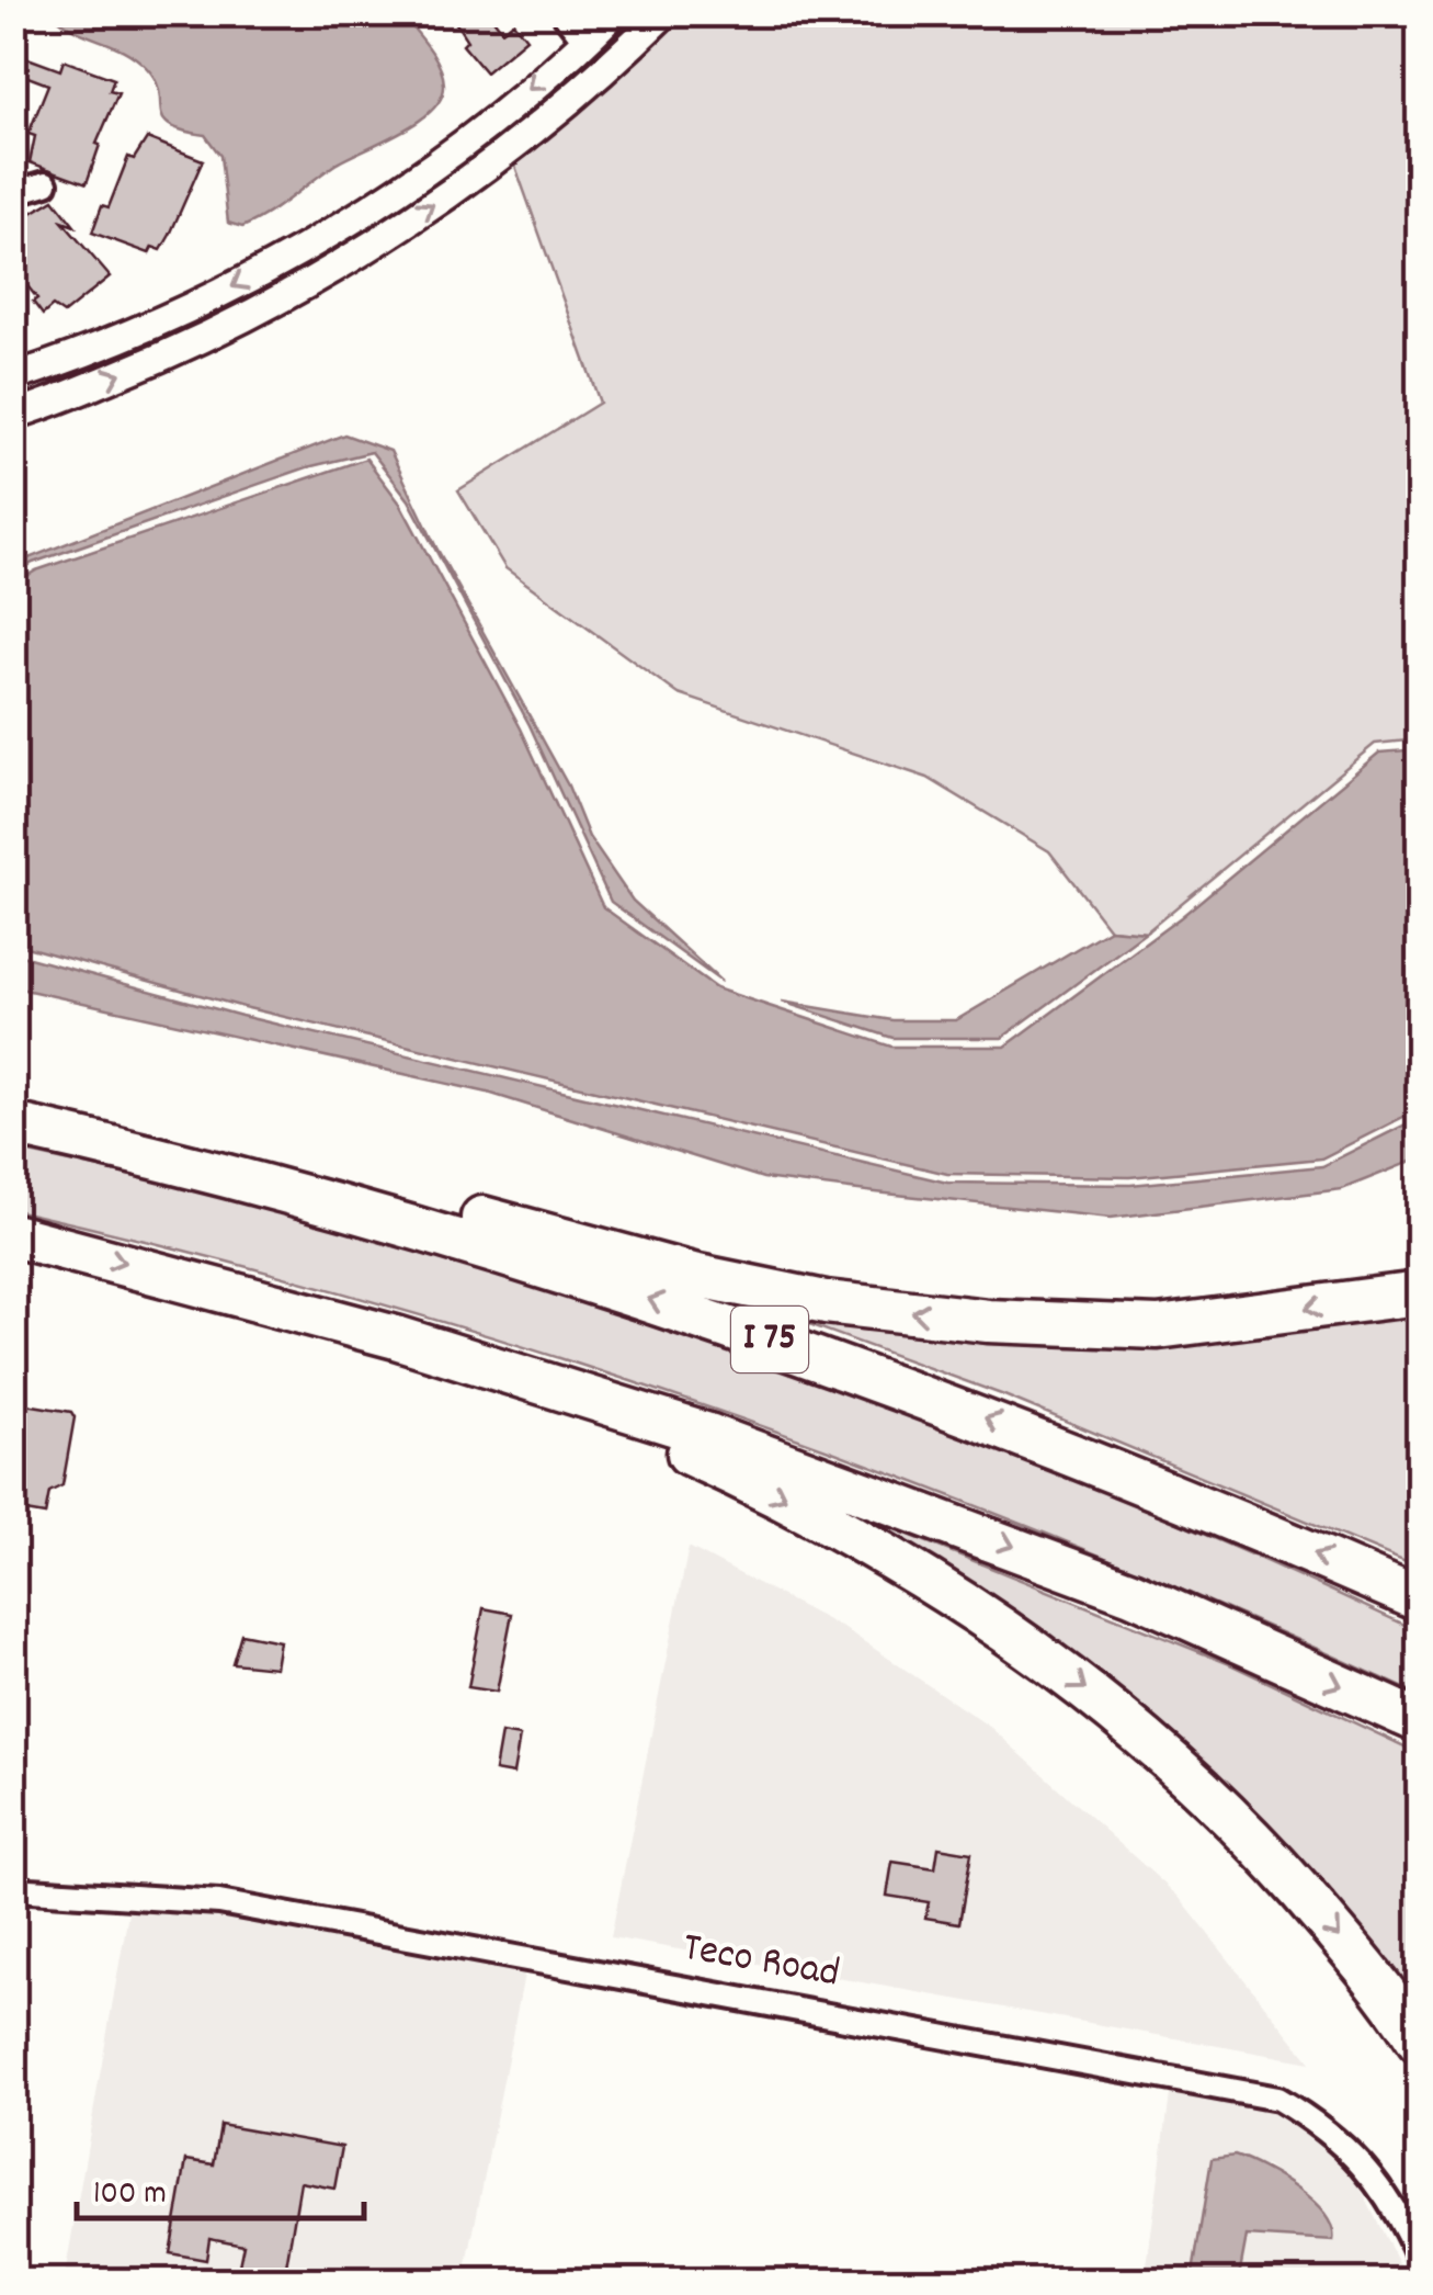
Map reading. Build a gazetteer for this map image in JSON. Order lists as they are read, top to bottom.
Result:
{
  "streets": {
    "highway": ["I 75"],
    "street": ["Teco Road"]
  },
  "scale_bar": "100 m"
}
